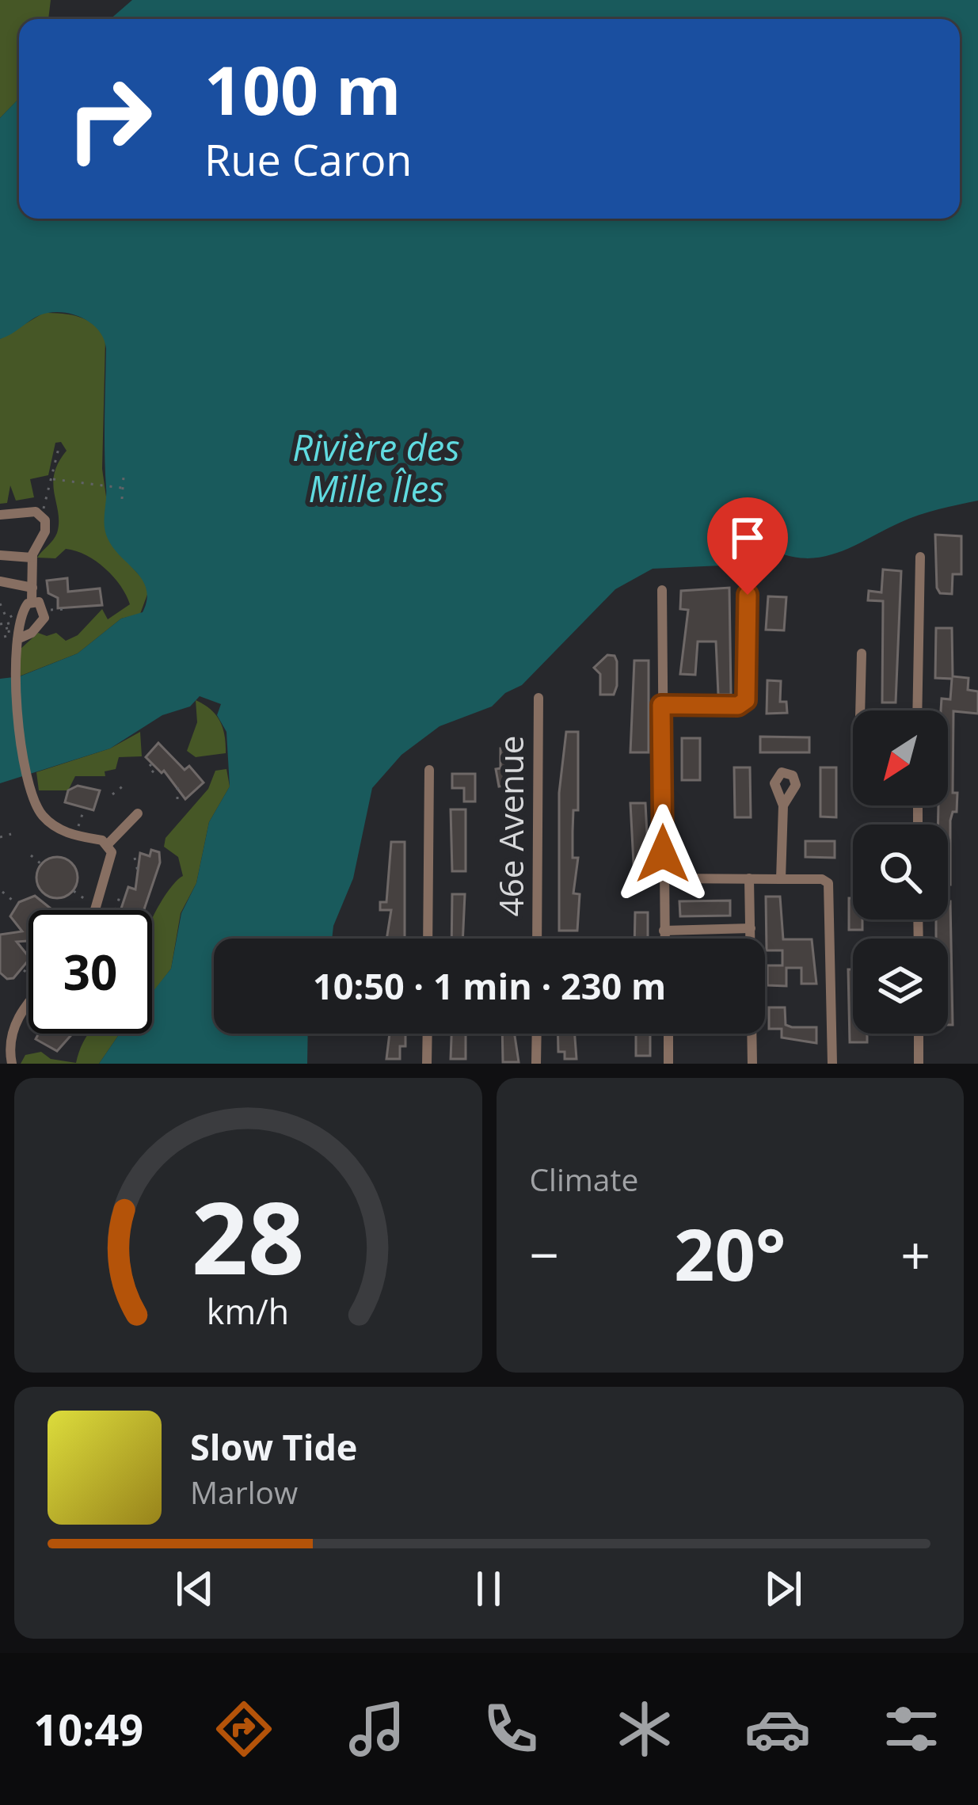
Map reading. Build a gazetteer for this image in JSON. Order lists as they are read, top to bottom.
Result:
{
  "streets": {
    "street": ["46e Avenue"]
  },
  "water": ["Rivière des Mille Îles"],
  "north": "bottom left",
  "page": {
    "turn": ["100 m", "Rue Caron"],
    "limit": "30",
    "trip": "10:50 · 1 min · 230 m",
    "tile": "Climate",
    "heat": ["−", "20°", "+"],
    "song": ["Slow Tide", "Marlow"],
    "tabs": "10:49",
    "gauge": ["28", "km/h"]
  }
}
